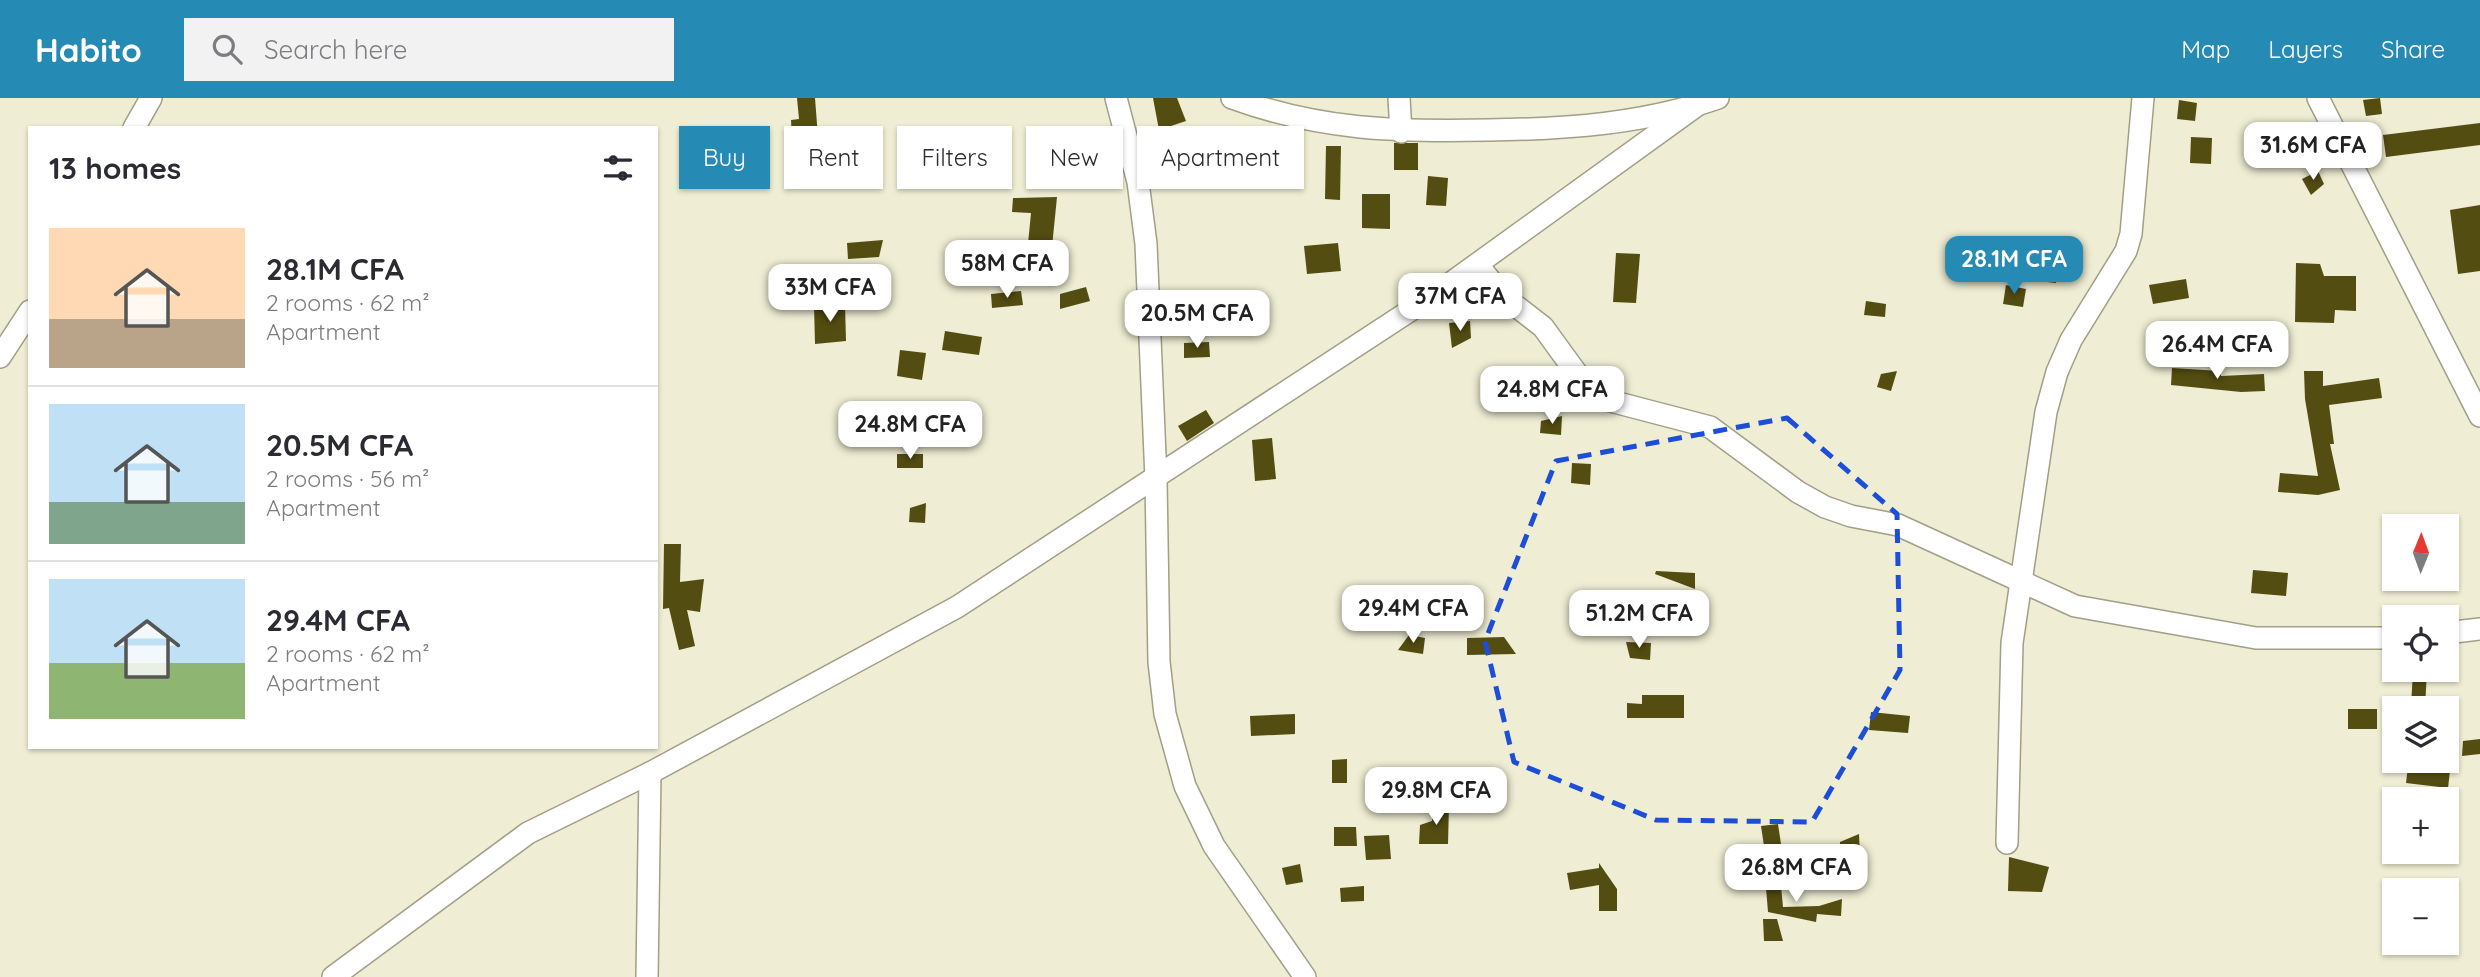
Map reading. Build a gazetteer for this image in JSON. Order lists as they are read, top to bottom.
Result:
{
  "north": "top",
  "page": {
    "header": "Habito",
    "search": "Search here",
    "nav": ["Map", "Layers", "Share"],
    "price": [
      "31.6M CFA",
      "28.1M CFA",
      "58M CFA",
      "33M CFA",
      "37M CFA",
      "20.5M CFA",
      "26.4M CFA",
      "24.8M CFA",
      "24.8M CFA",
      "29.4M CFA",
      "51.2M CFA",
      "29.8M CFA",
      "26.8M CFA"
    ],
    "chip": [
      "Buy",
      "Rent",
      "Filters",
      "New",
      "Apartment"
    ],
    "heading": "13 homes",
    "list": [
      {
        "name": "28.1M CFA",
        "note": "2 rooms · 62 m² · Apartment"
      },
      {
        "name": "20.5M CFA",
        "note": "2 rooms · 56 m² · Apartment"
      },
      {
        "name": "29.4M CFA",
        "note": "2 rooms · 62 m² · Apartment"
      }
    ],
    "map_buttons": ["+", "−"]
  }
}
